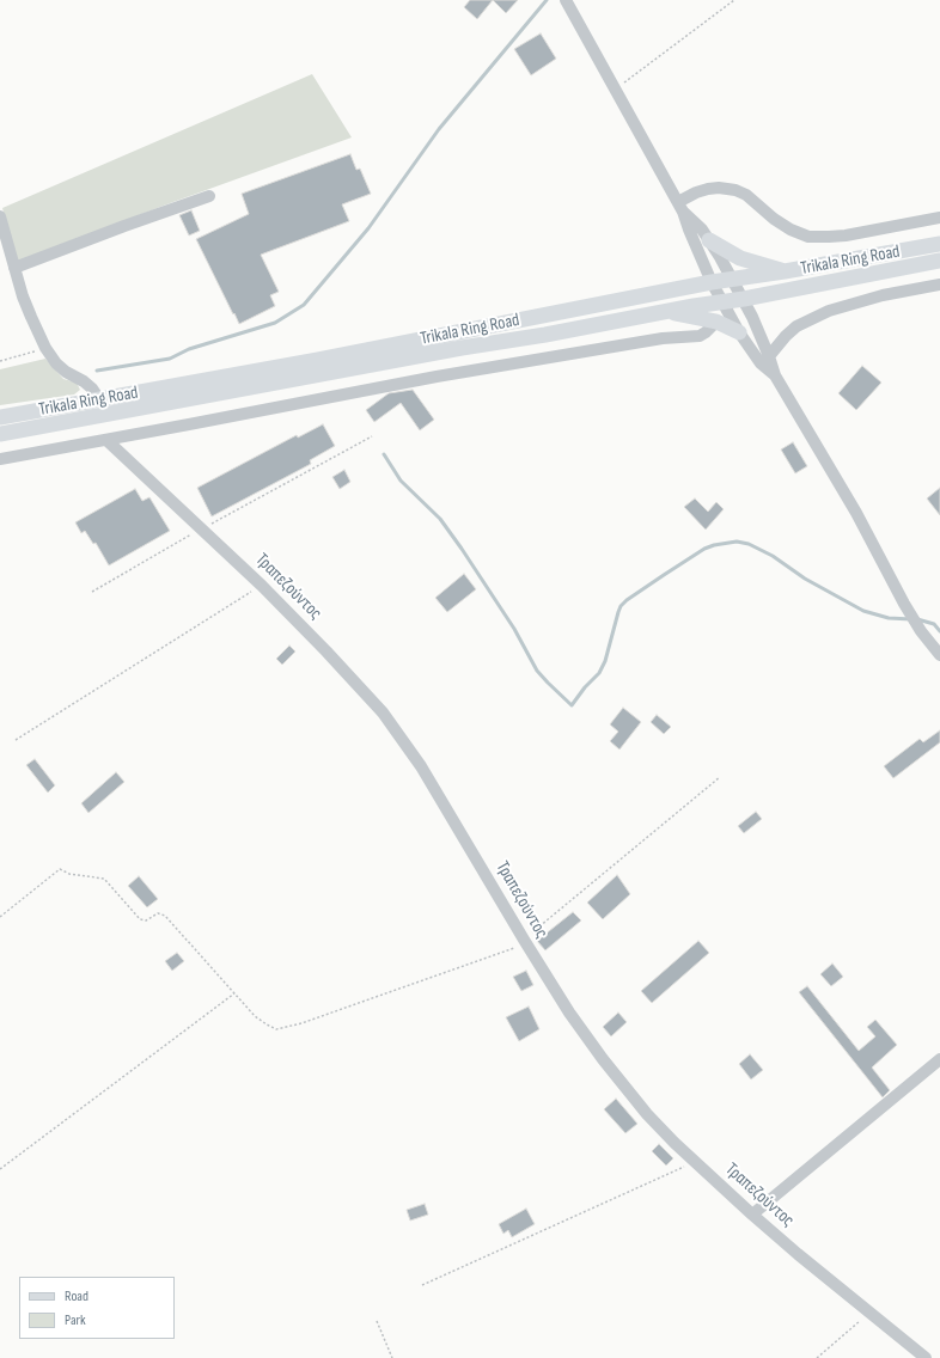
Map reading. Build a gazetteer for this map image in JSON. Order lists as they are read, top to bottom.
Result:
{
  "streets": {
    "main road": ["Trikala Ring Road"],
    "street": ["Τραπεζούντος"]
  },
  "legend": ["Road", "Park"]
}
